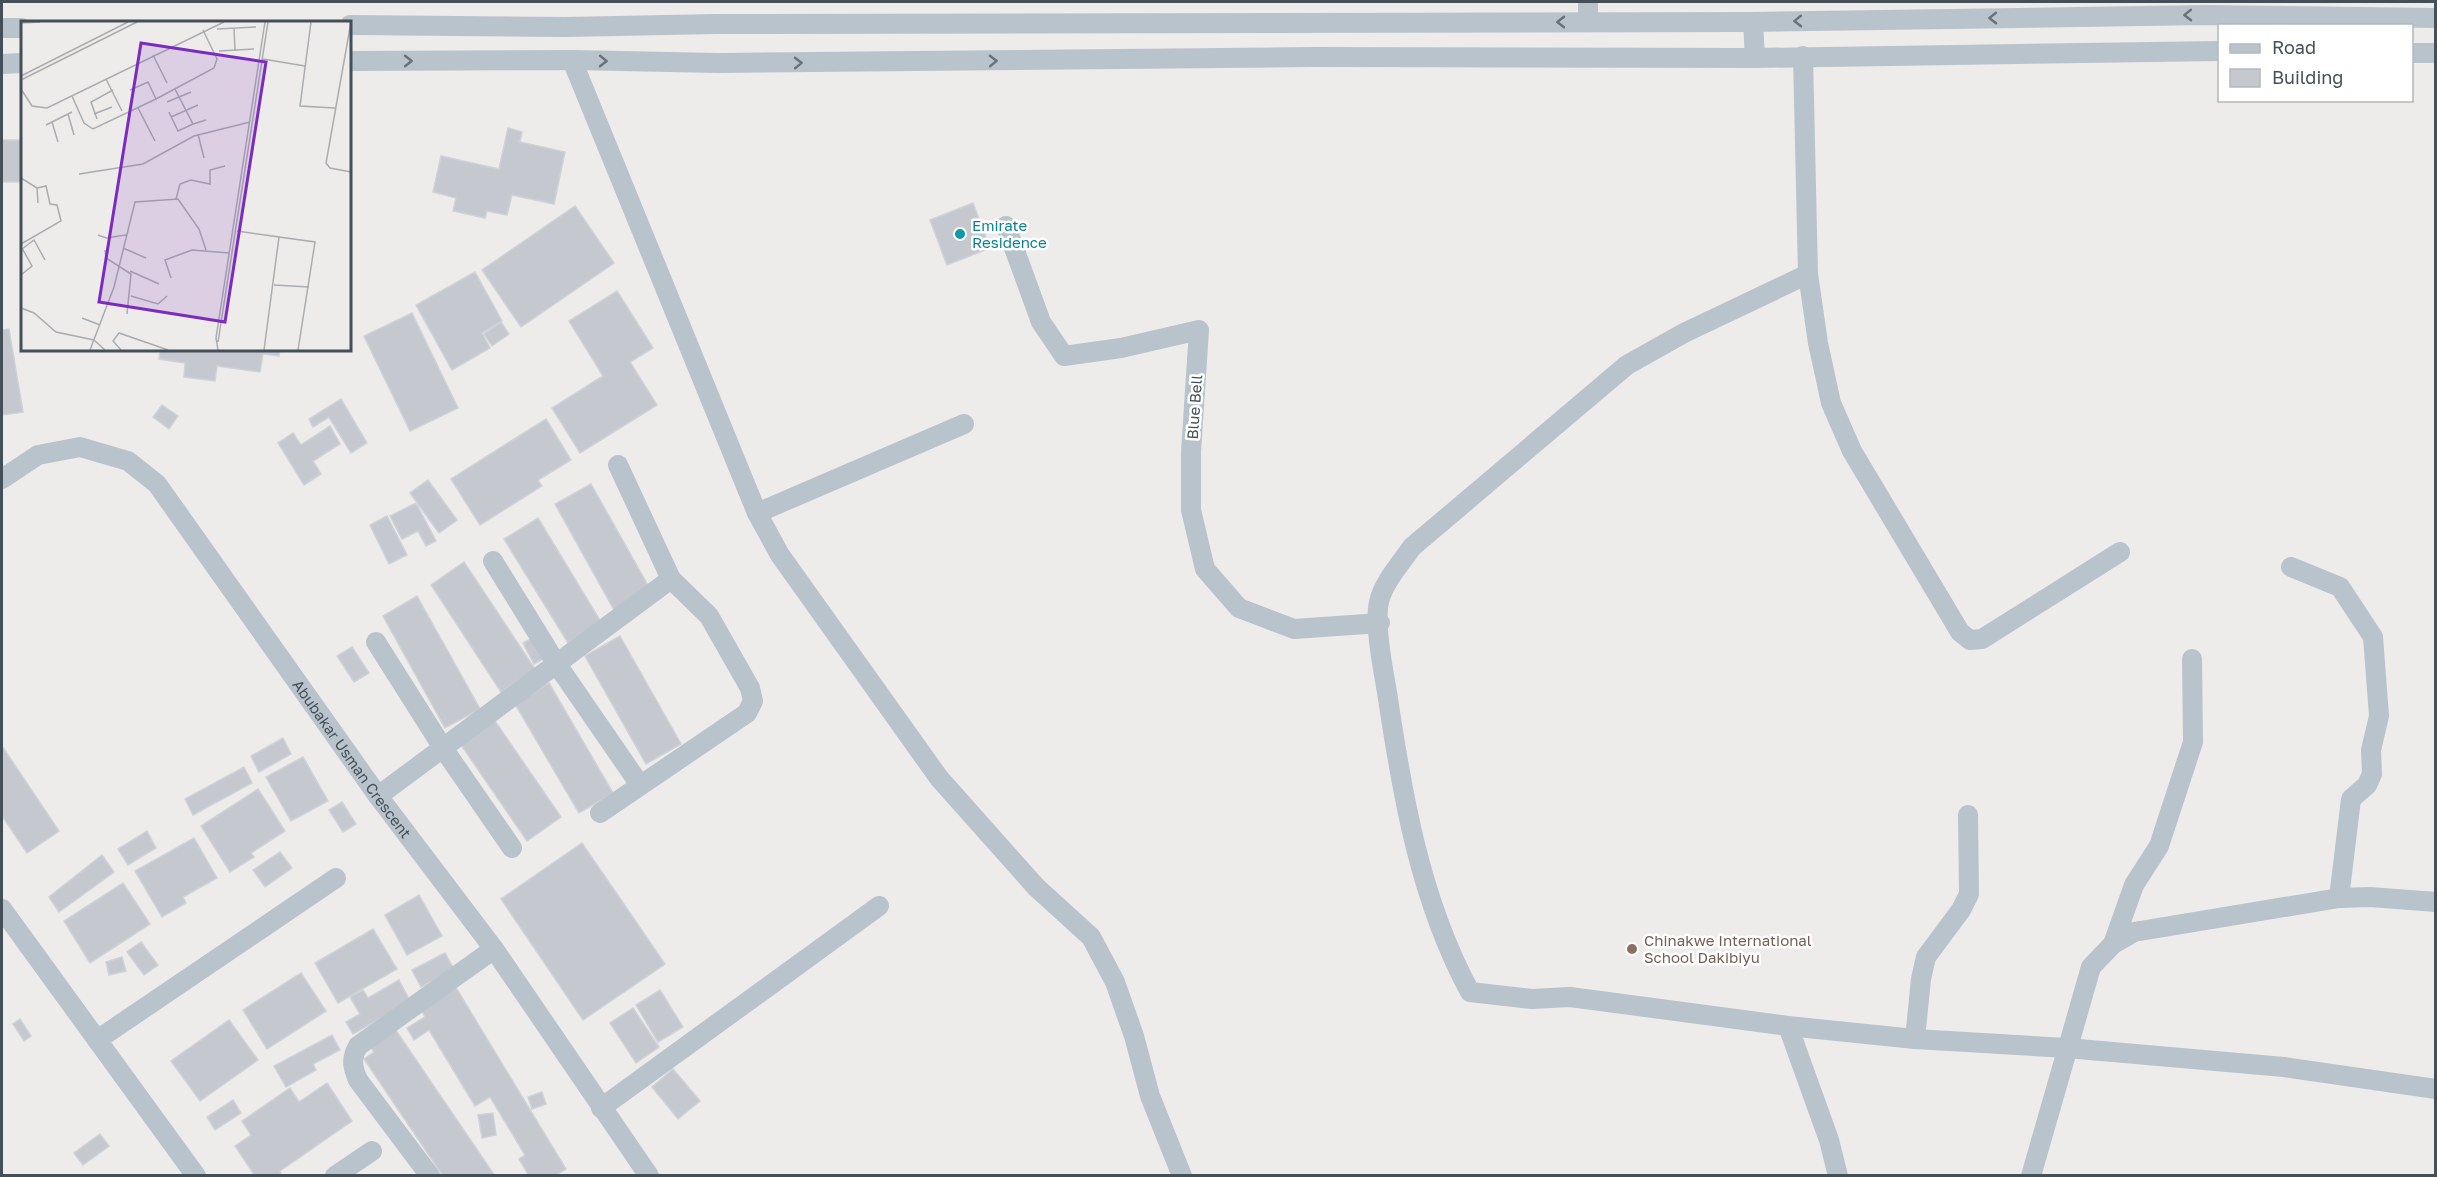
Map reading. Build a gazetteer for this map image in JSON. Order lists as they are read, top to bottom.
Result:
{
  "streets": {
    "street": ["Blue Bell", "Abubakar Usman Crescent"]
  },
  "places": ["Emirate Residence", "Chinakwe International School Dakibiyu"],
  "legend": ["Road", "Building"]
}
